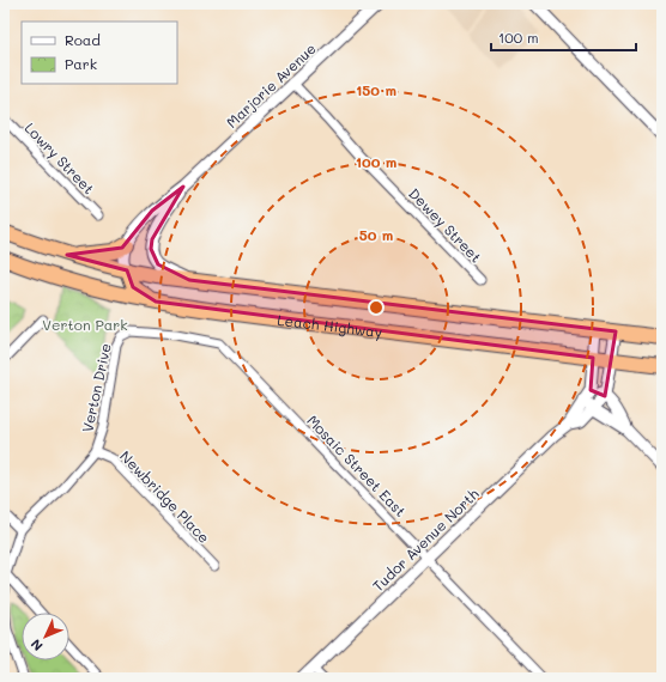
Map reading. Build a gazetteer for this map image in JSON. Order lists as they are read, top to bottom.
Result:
{
  "streets": {
    "highway": ["Leach Highway"],
    "street": [
      "Marjorie Avenue",
      "Lowry Street",
      "Dewey Street",
      "Verton Drive",
      "Mosaic Street East",
      "Newbridge Place",
      "Tudor Avenue North"
    ]
  },
  "crossings": [
    ["Marjorie Avenue", "Dewey Street"],
    ["Marjorie Avenue", "Leach Highway"],
    ["Leach Highway", "Tudor Avenue North"],
    ["Verton Drive", "Mosaic Street East"],
    ["Verton Drive", "Newbridge Place"],
    ["Mosaic Street East", "Tudor Avenue North"]
  ],
  "parks": ["Verton Park"],
  "legend": ["Road", "Park"],
  "scale_bar": "100 m",
  "north": "bottom left",
  "rings": ["150 m", "100 m", "50 m"]
}
